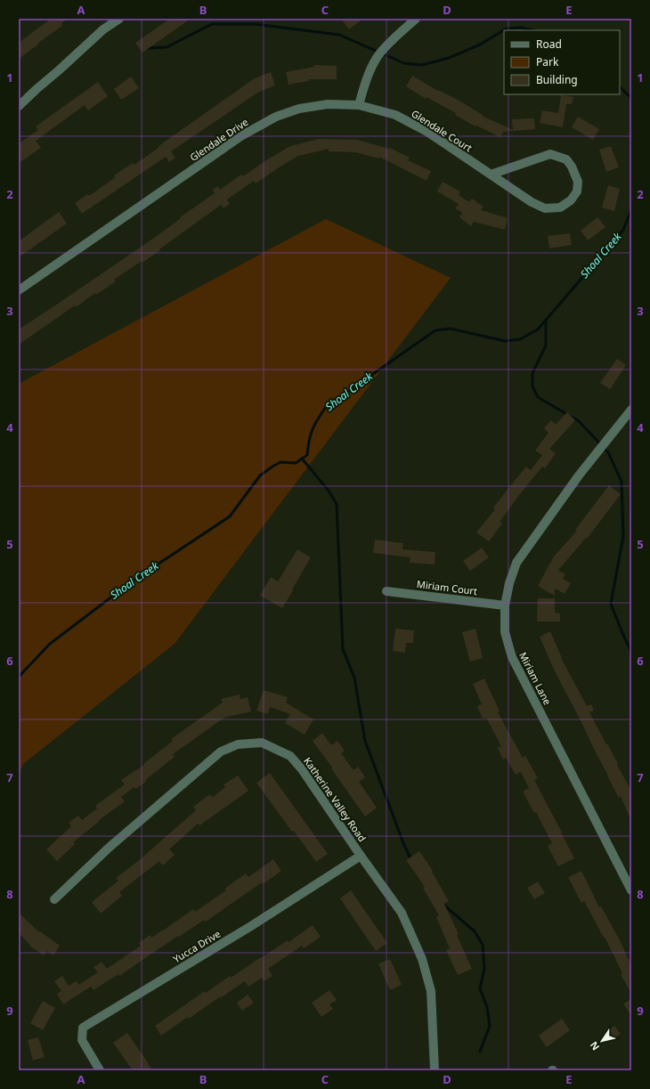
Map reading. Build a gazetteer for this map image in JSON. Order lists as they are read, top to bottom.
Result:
{
  "streets": {
    "street": [
      "Glendale Court",
      "Glendale Drive",
      "Miriam Court",
      "Miriam Lane",
      "Katherine Valley Road",
      "Yucca Drive"
    ]
  },
  "crossings": [
    ["Glendale Court", "Glendale Drive"],
    ["Miriam Court", "Miriam Lane"],
    ["Katherine Valley Road", "Yucca Drive"]
  ],
  "water": ["Shoal Creek"],
  "legend": ["Road", "Park", "Building"],
  "north": "bottom left",
  "grid": {
    "columns": [
      "A",
      "B",
      "C",
      "D",
      "E"
    ],
    "rows": [
      "1",
      "2",
      "3",
      "4",
      "5",
      "6",
      "7",
      "8",
      "9"
    ]
  }
}
